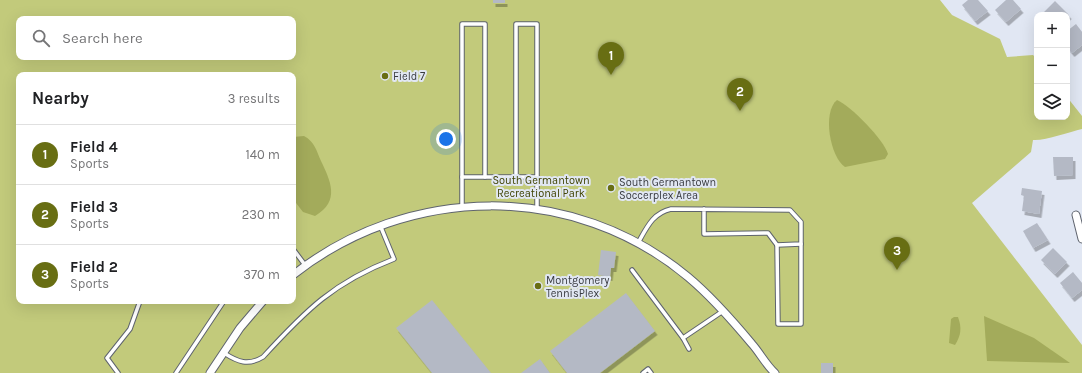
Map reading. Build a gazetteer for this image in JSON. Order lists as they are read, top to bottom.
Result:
{
  "parks": ["South Germantown Recreational Park"],
  "places": ["Field 7", "South Germantown Soccerplex Area", "Montgomery TennisPlex"],
  "page": {
    "map_buttons": ["+", "−"],
    "search": "Search here",
    "pins": ["1", "2", "3"],
    "heading": ["Nearby", "3 results"],
    "list": [
      {
        "mark": "1",
        "name": "Field 4",
        "note": "Sports",
        "value": "140 m"
      },
      {
        "mark": "2",
        "name": "Field 3",
        "note": "Sports",
        "value": "230 m"
      },
      {
        "mark": "3",
        "name": "Field 2",
        "note": "Sports",
        "value": "370 m"
      }
    ]
  }
}
